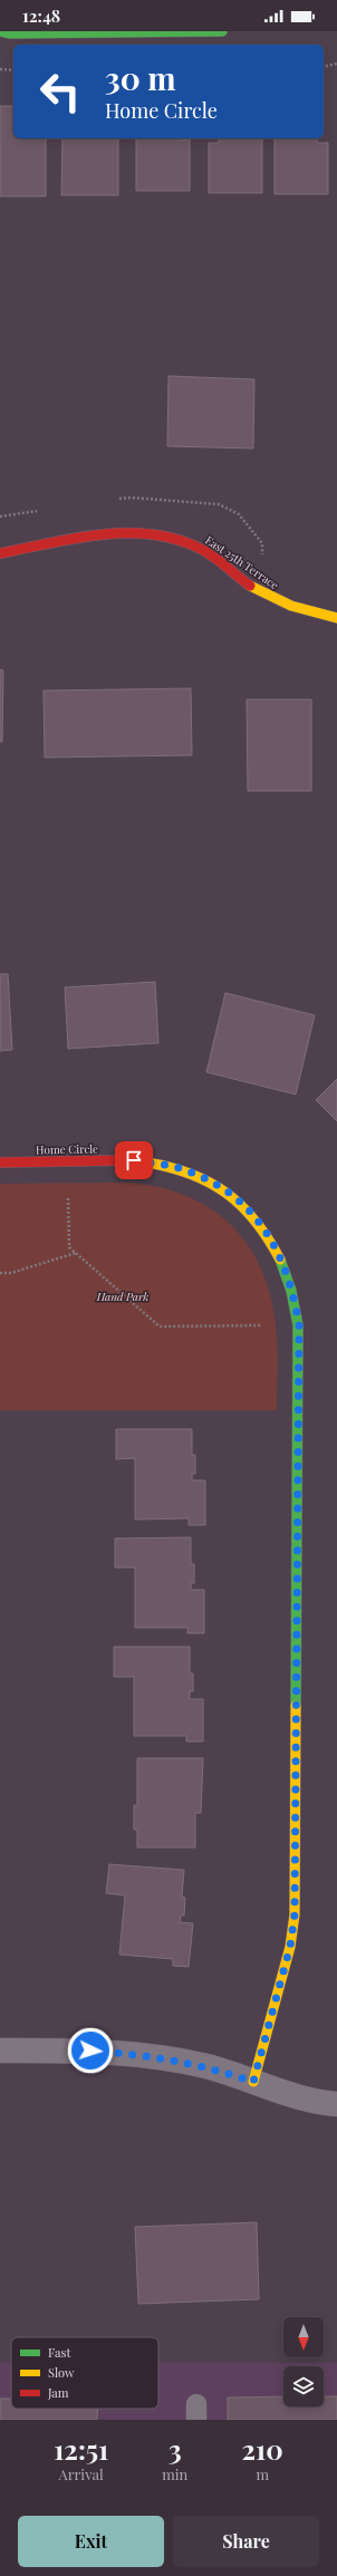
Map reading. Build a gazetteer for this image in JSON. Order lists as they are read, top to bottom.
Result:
{
  "streets": {
    "street": ["East 25th Terrace", "Home Circle"]
  },
  "parks": ["Hand Park"],
  "legend": ["Fast", "Slow", "Jam"],
  "north": "bottom",
  "page": {
    "status": "12:48",
    "turn": ["30 m", "Home Circle"],
    "eta": [
      "12:51",
      "Arrival",
      "3",
      "min",
      "210",
      "m"
    ],
    "buttons": ["Exit", "Share"]
  }
}
